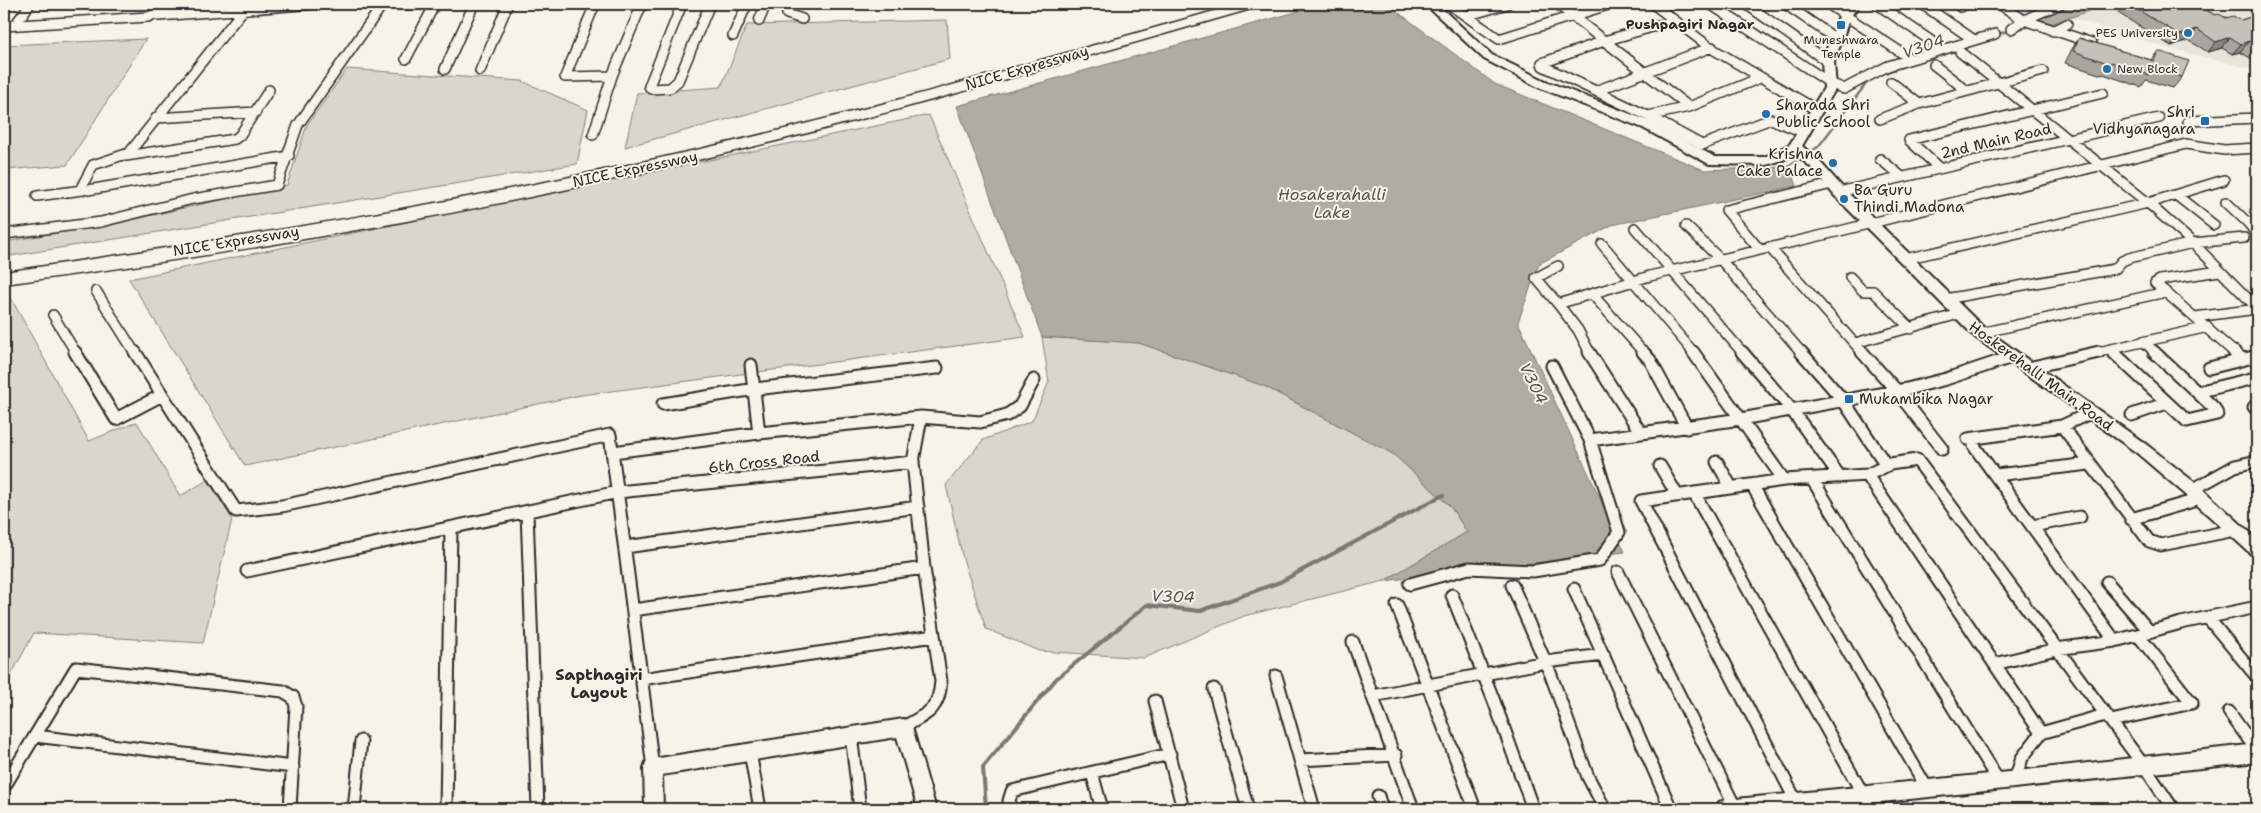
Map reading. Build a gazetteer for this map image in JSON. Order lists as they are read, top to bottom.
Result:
{
  "streets": {
    "highway": ["NICE Expressway"],
    "street": ["2nd Main Road", "Hoskerehalli Main Road", "6th Cross Road"]
  },
  "crossings": [
    ["2nd Main Road", "Hoskerehalli Main Road"]
  ],
  "districts": ["Pushpagiri Nagar", "Sapthagiri Layout"],
  "water": ["V304", "Hosakerahalli Lake"],
  "places": {
    "transit": ["Muneshwara Temple", "Shri Vidhyanagara", "Mukambika Nagar"],
    "other": [
      "PES University",
      "New Block",
      "Sharada Shri Public School",
      "Krishna Cake Palace",
      "Ba Guru Thindi Madona"
    ]
  }
}
